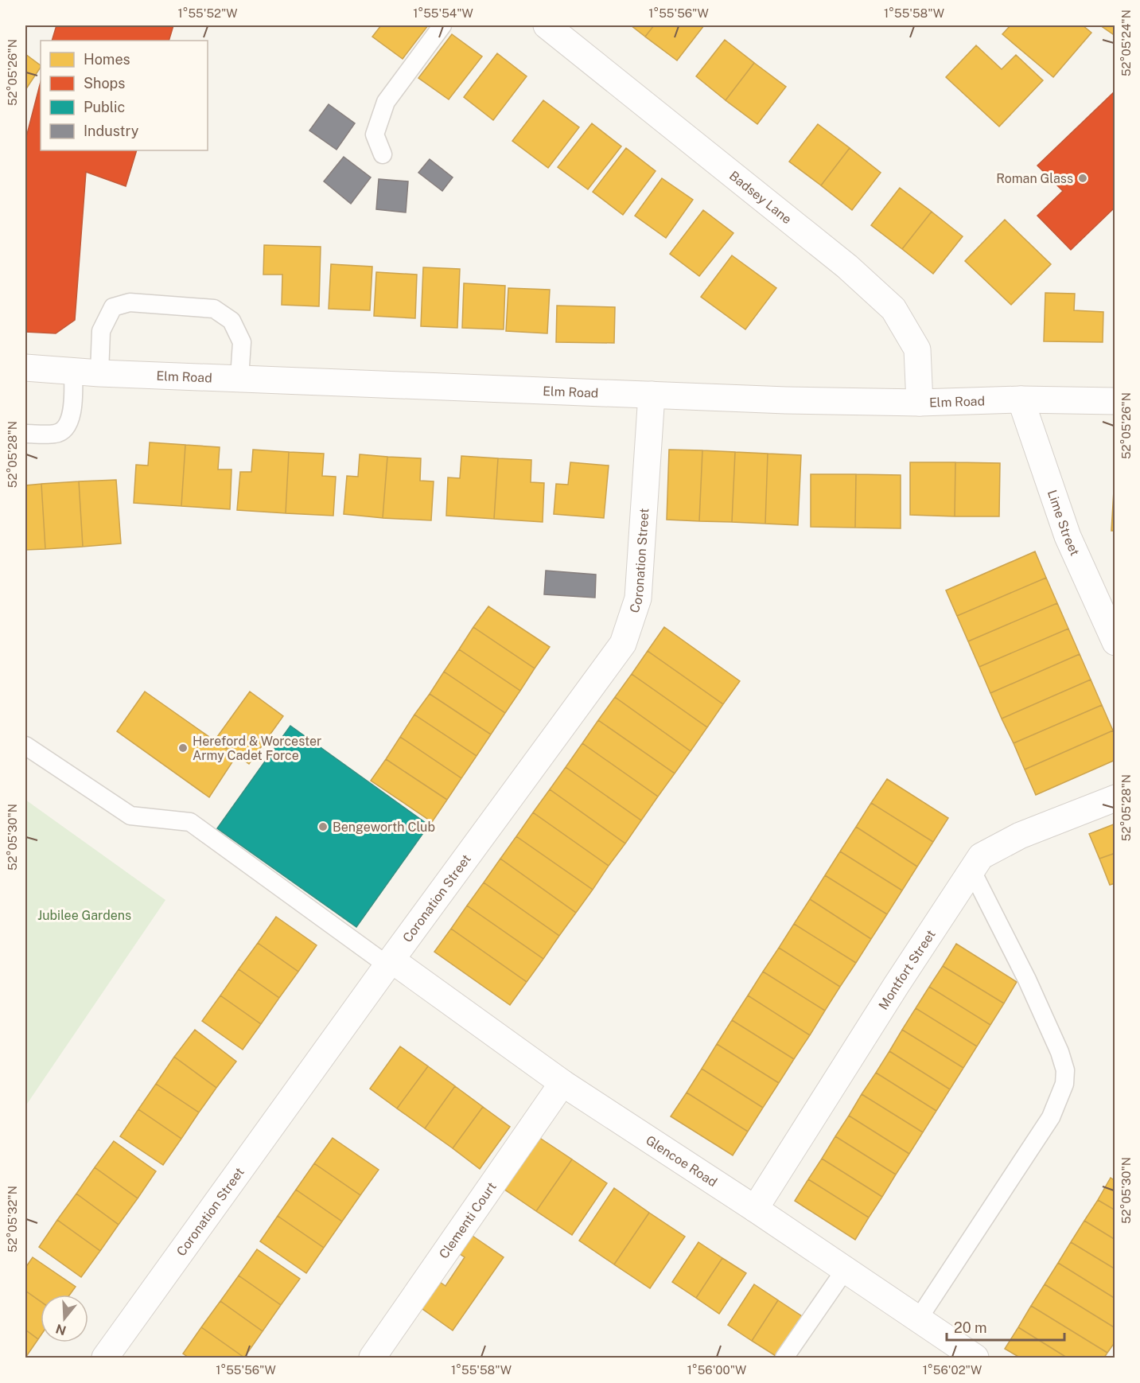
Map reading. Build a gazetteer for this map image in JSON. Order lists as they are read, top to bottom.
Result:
{
  "streets": {
    "street": [
      "Badsey Lane",
      "Elm Road",
      "Lime Street",
      "Coronation Street",
      "Montfort Street",
      "Glencoe Road",
      "Clementi Court"
    ]
  },
  "crossings": [
    ["Badsey Lane", "Elm Road"],
    ["Elm Road", "Lime Street"],
    ["Elm Road", "Coronation Street"],
    ["Coronation Street", "Glencoe Road"],
    ["Montfort Street", "Glencoe Road"],
    ["Glencoe Road", "Clementi Court"]
  ],
  "parks": ["Jubilee Gardens"],
  "places": ["Roman Glass", "Hereford & Worcester Army Cadet Force", "Bengeworth Club"],
  "legend": [
    "Homes",
    "Shops",
    "Public",
    "Industry"
  ],
  "scale_bar": "20 m",
  "north": "bottom",
  "coordinates": [
    "1°55'52\"W",
    "1°55'54\"W",
    "1°55'56\"W",
    "1°55'58\"W",
    "52°05'24\"N",
    "52°05'26\"N",
    "52°05'28\"N",
    "52°05'30\"N",
    "52°05'32\"N",
    "1°56'00\"W",
    "1°56'02\"W"
  ]
}
